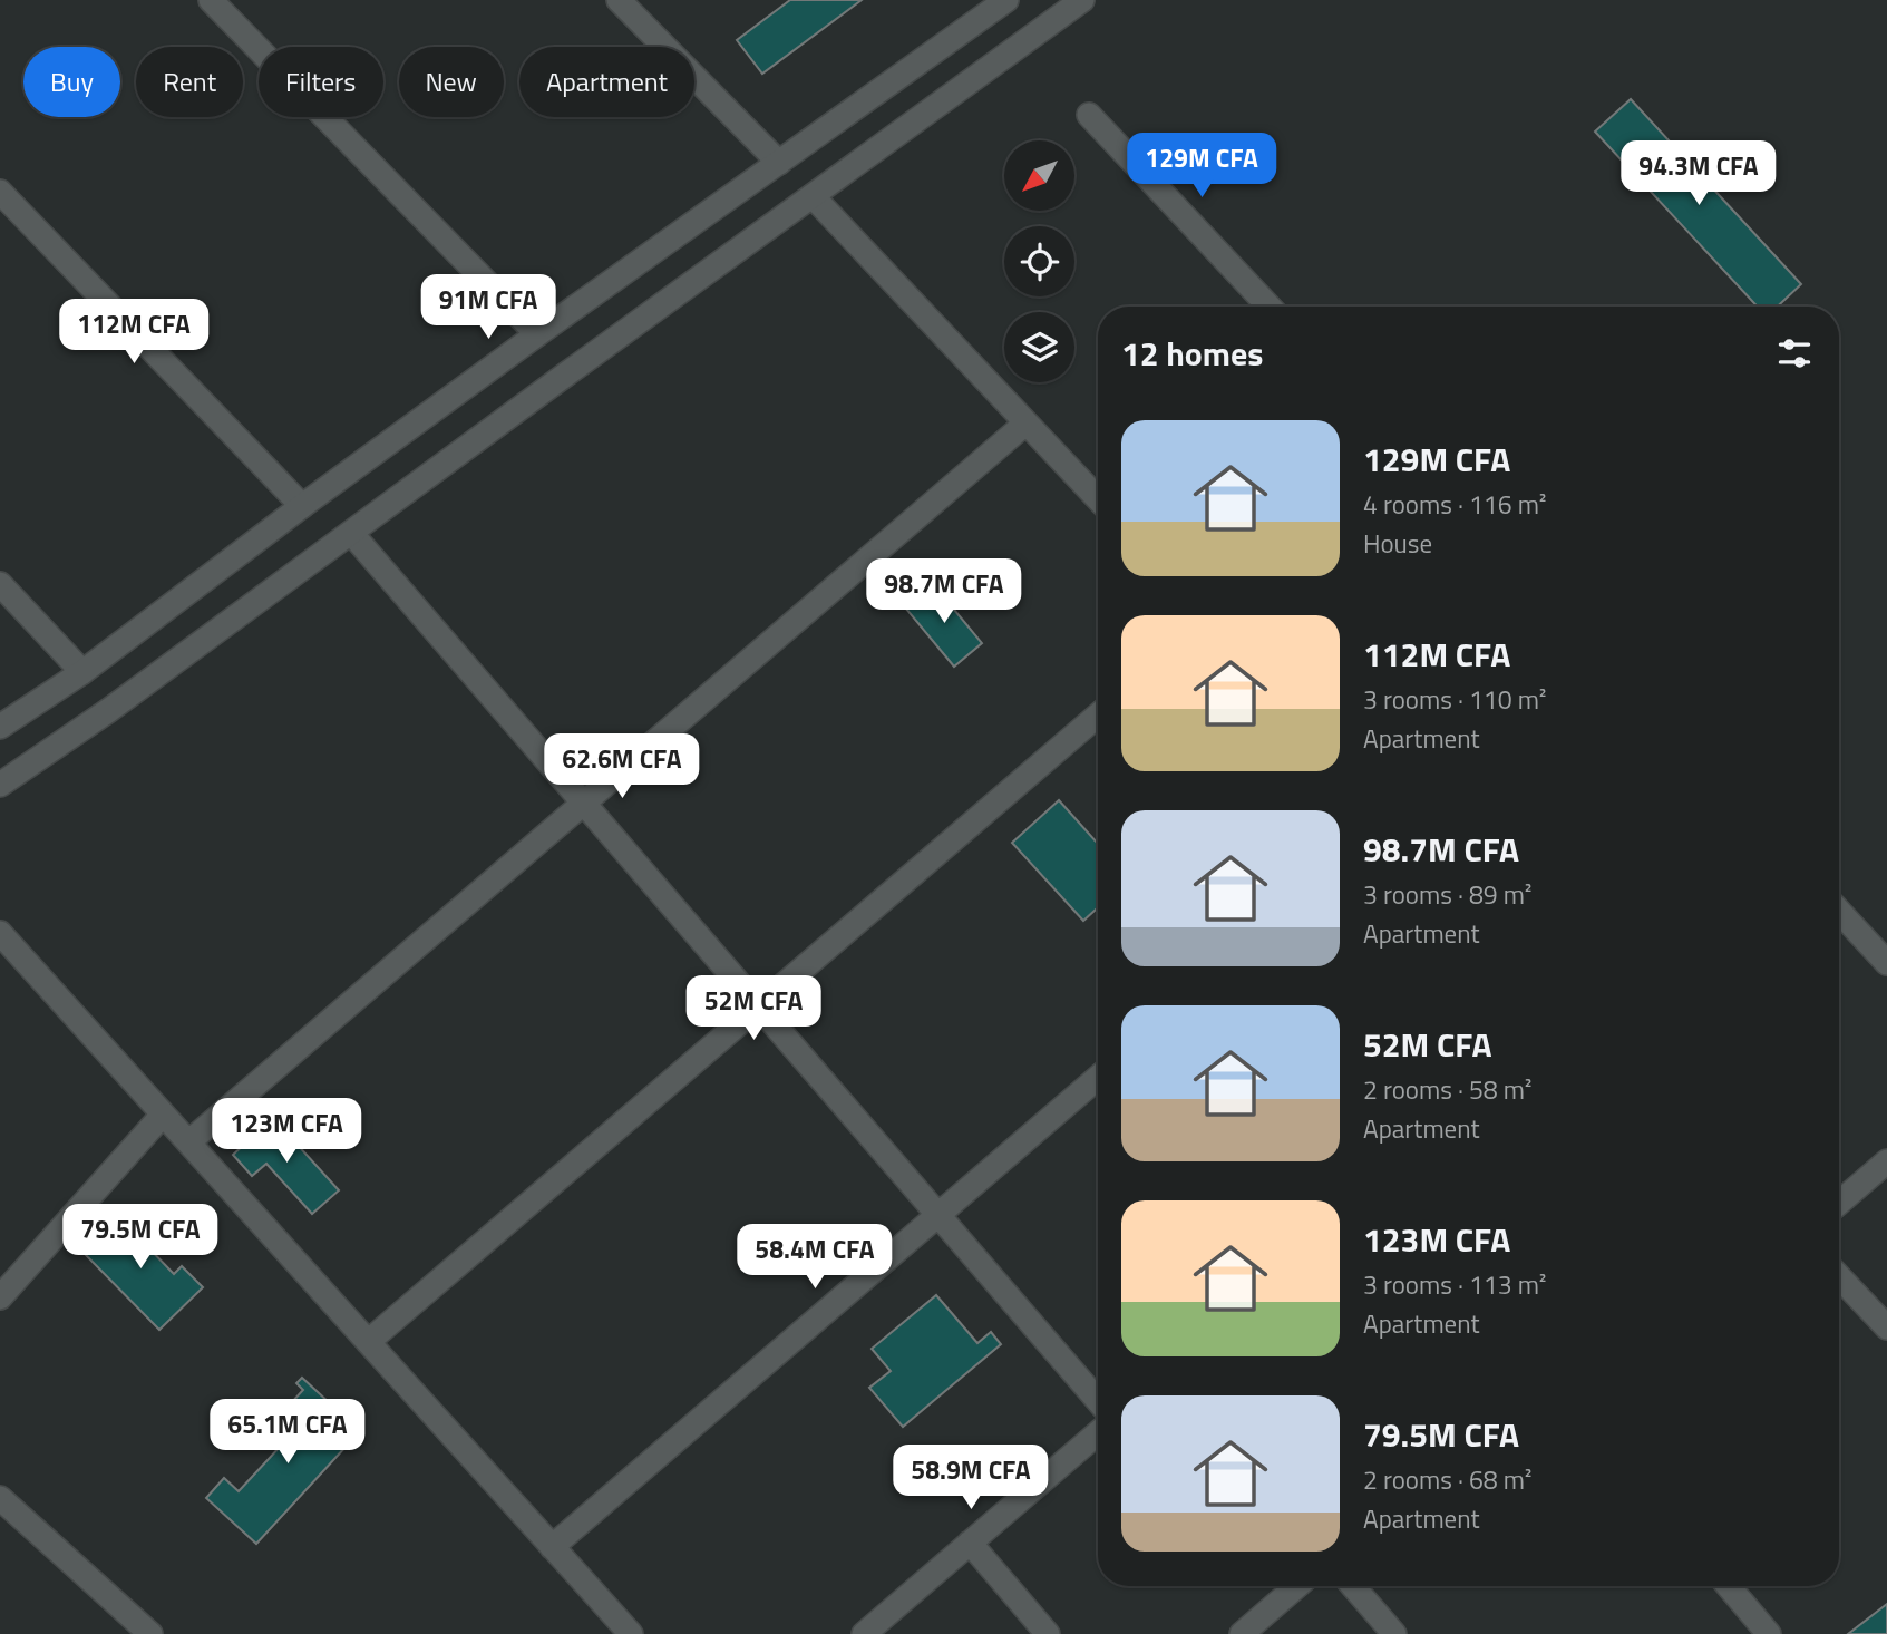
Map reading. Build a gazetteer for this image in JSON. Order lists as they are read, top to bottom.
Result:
{
  "north": "bottom left",
  "page": {
    "chip": [
      "Buy",
      "Rent",
      "Filters",
      "New",
      "Apartment"
    ],
    "price": [
      "129M CFA",
      "94.3M CFA",
      "91M CFA",
      "112M CFA",
      "98.7M CFA",
      "62.6M CFA",
      "52M CFA",
      "123M CFA",
      "79.5M CFA",
      "58.4M CFA",
      "65.1M CFA",
      "58.9M CFA"
    ],
    "heading": "12 homes",
    "list": [
      {
        "name": "129M CFA",
        "note": "4 rooms · 116 m² · House"
      },
      {
        "name": "112M CFA",
        "note": "3 rooms · 110 m² · Apartment"
      },
      {
        "name": "98.7M CFA",
        "note": "3 rooms · 89 m² · Apartment"
      },
      {
        "name": "52M CFA",
        "note": "2 rooms · 58 m² · Apartment"
      },
      {
        "name": "123M CFA",
        "note": "3 rooms · 113 m² · Apartment"
      },
      {
        "name": "79.5M CFA",
        "note": "2 rooms · 68 m² · Apartment"
      }
    ]
  }
}
